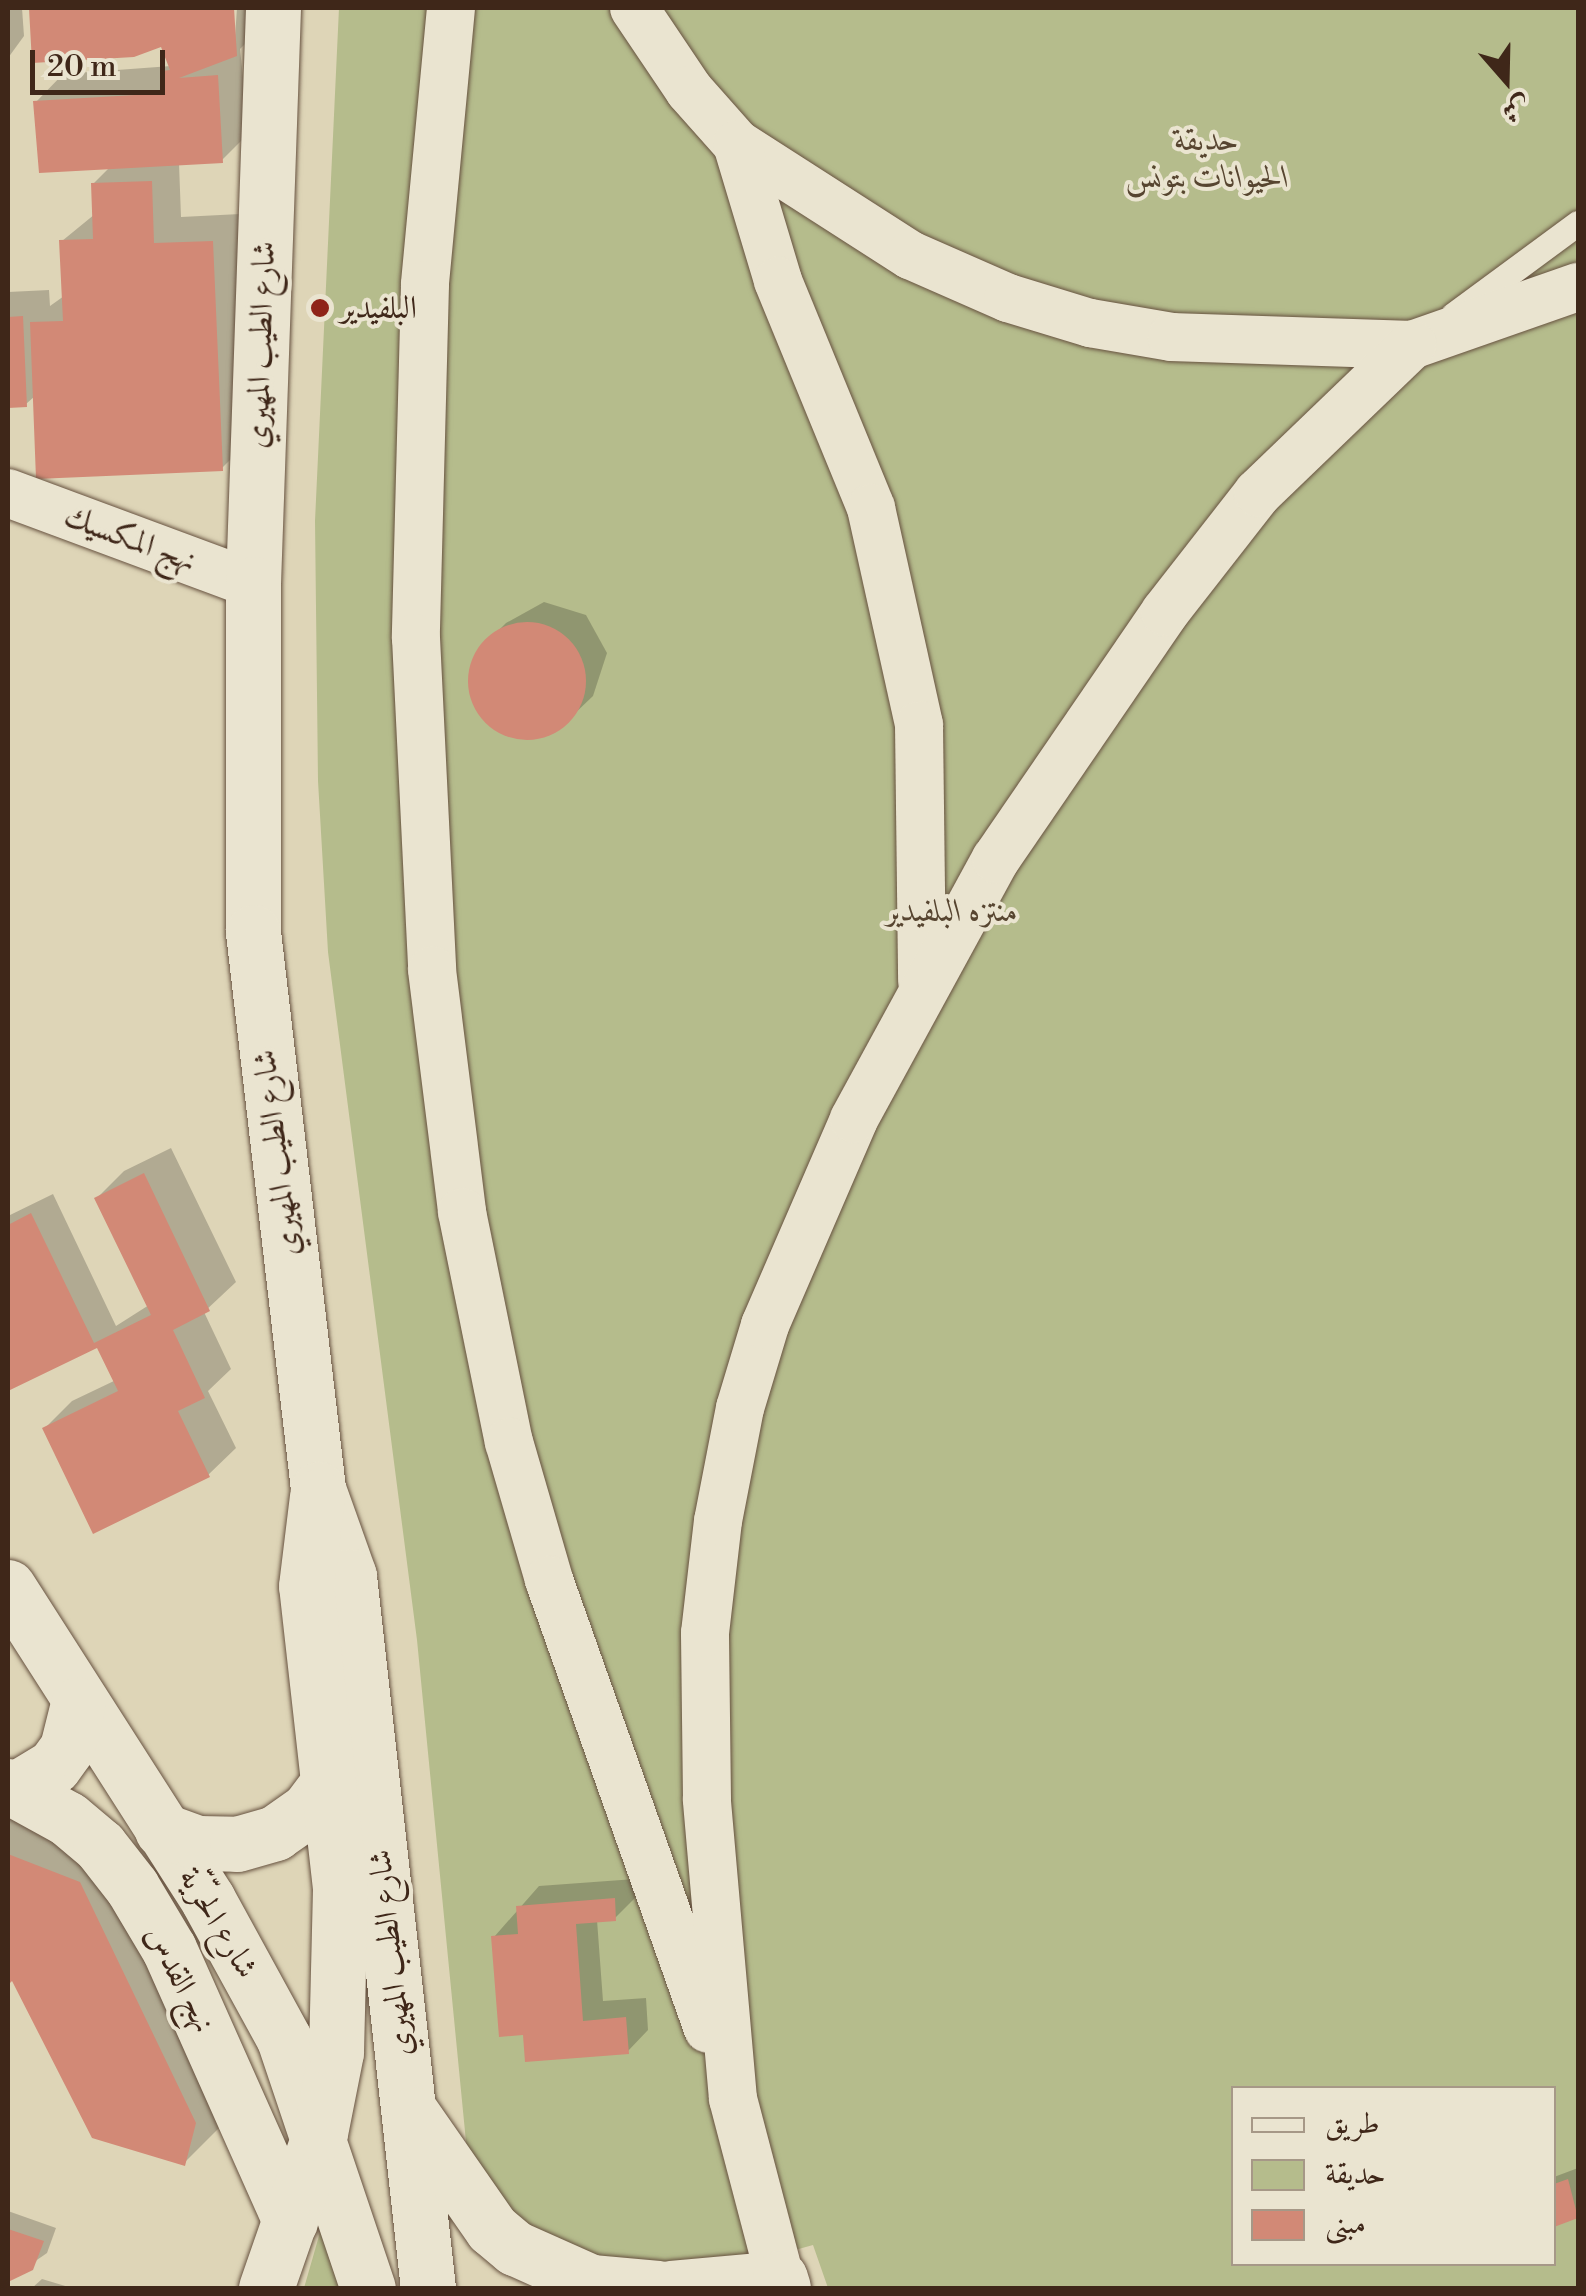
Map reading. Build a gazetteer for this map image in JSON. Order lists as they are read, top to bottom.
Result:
{
  "streets": {
    "main road": ["شارع الطيب المهيري", "شارع الحرّيّة", "نهج القدس"],
    "street": ["نهج المكسيك"]
  },
  "crossings": [
    ["شارع الطيب المهيري", "نهج المكسيك"]
  ],
  "parks": ["حديقة الحيوانات بتونس", "منتزه البلفيدير"],
  "places": ["البلفيدير"],
  "legend": ["طريق", "حديقة", "مبنى"],
  "scale_bar": "20 m",
  "north": "bottom"
}
